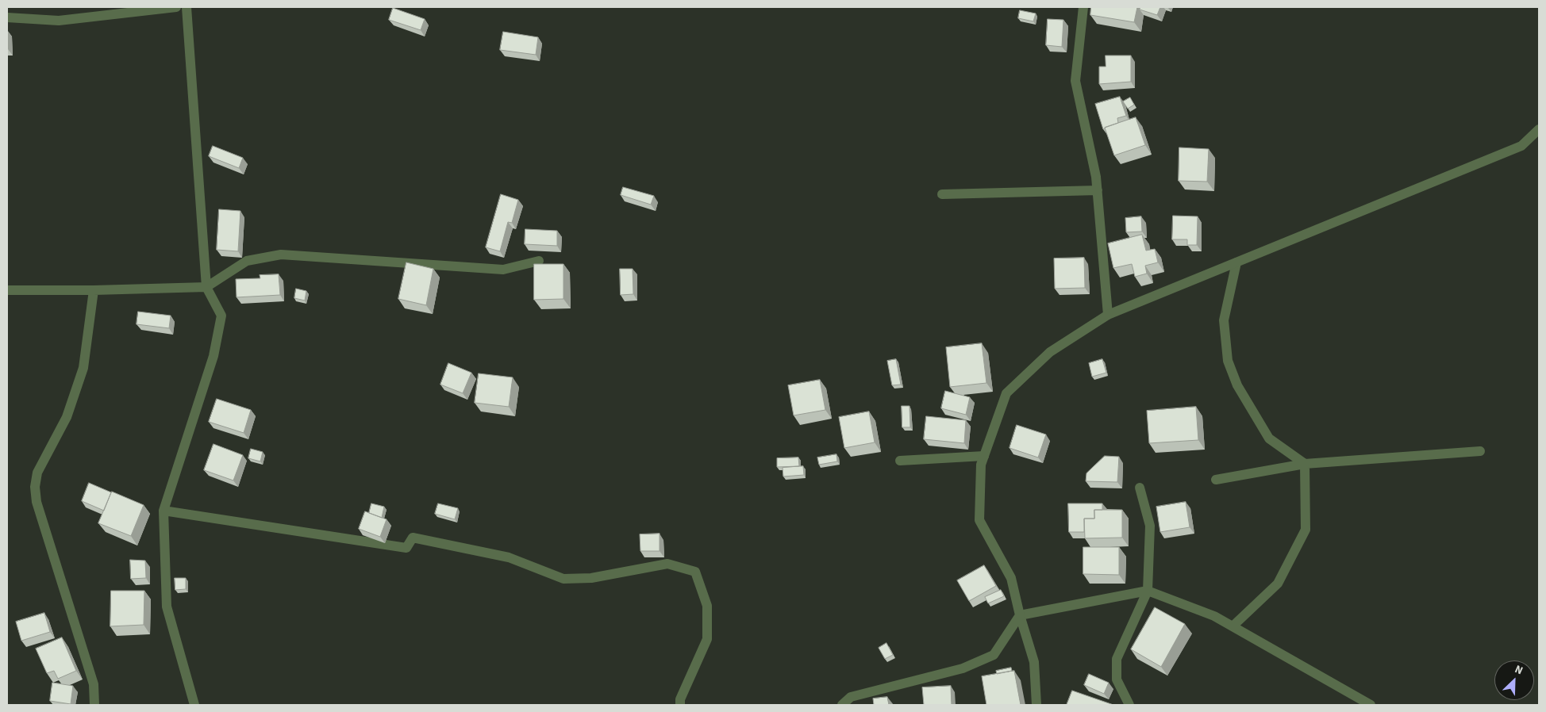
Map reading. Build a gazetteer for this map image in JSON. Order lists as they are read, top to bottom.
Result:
{
  "north": "top right"
}
